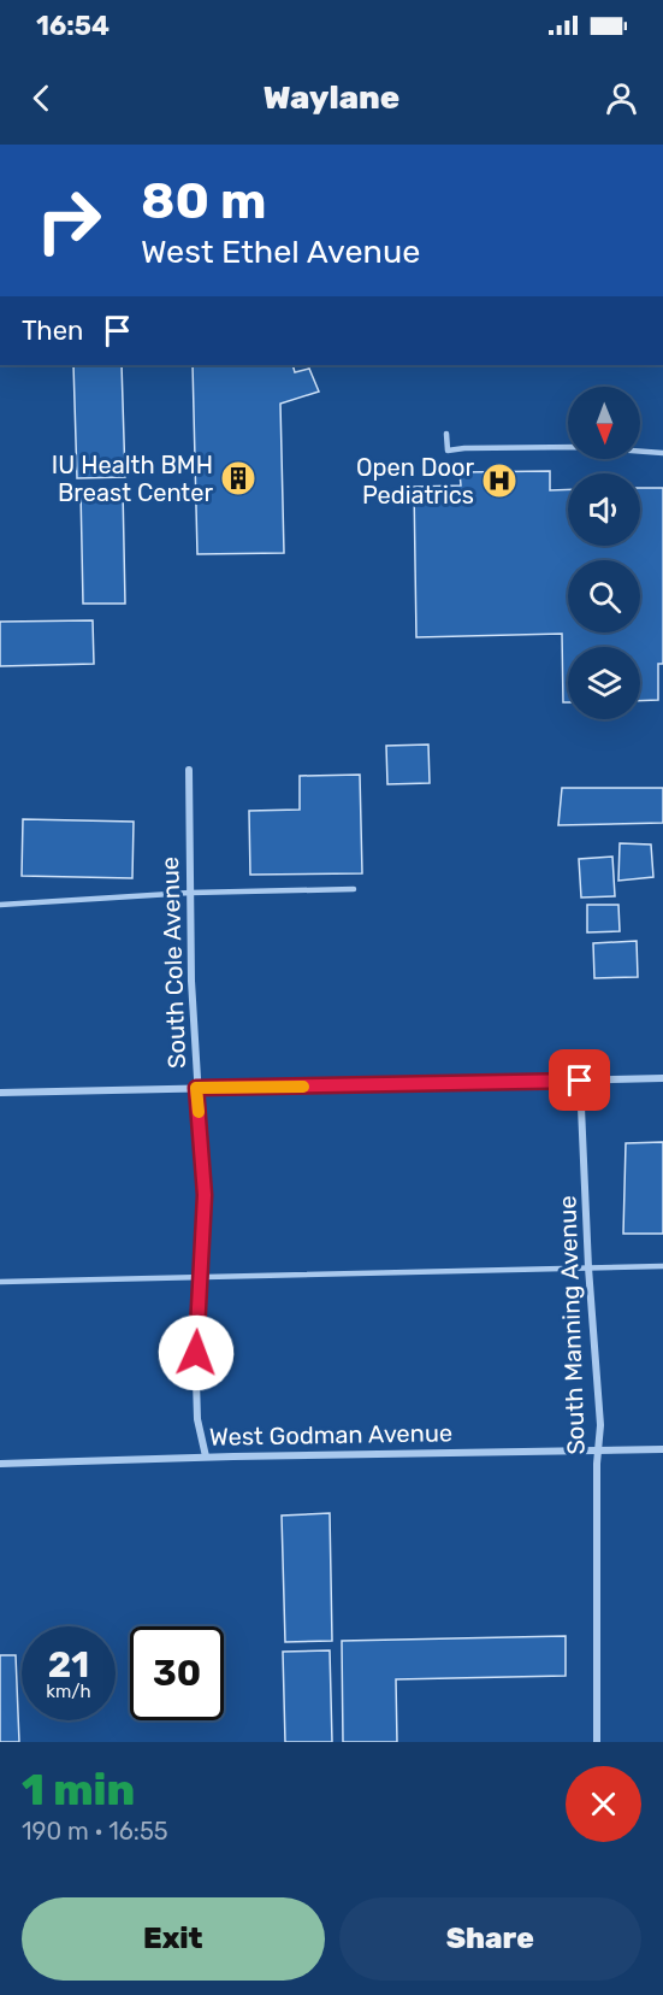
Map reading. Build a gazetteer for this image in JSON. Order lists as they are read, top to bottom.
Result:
{
  "streets": {
    "street": ["South Cole Avenue", "South Manning Avenue", "West Godman Avenue"]
  },
  "crossings": [
    ["South Cole Avenue", "West Godman Avenue"],
    ["South Manning Avenue", "West Godman Avenue"]
  ],
  "places": {
    "building": ["IU Health BMH Breast Center"],
    "hospital": ["Open Door Pediatrics"]
  },
  "north": "bottom",
  "page": {
    "status": "16:54",
    "header": "Waylane",
    "turn": ["80 m", "West Ethel Avenue"],
    "then": "Then",
    "speed": "21 km/h",
    "limit": "30",
    "heading": ["1 min", "190 m · 16:55"],
    "buttons": ["Exit", "Share"]
  }
}
